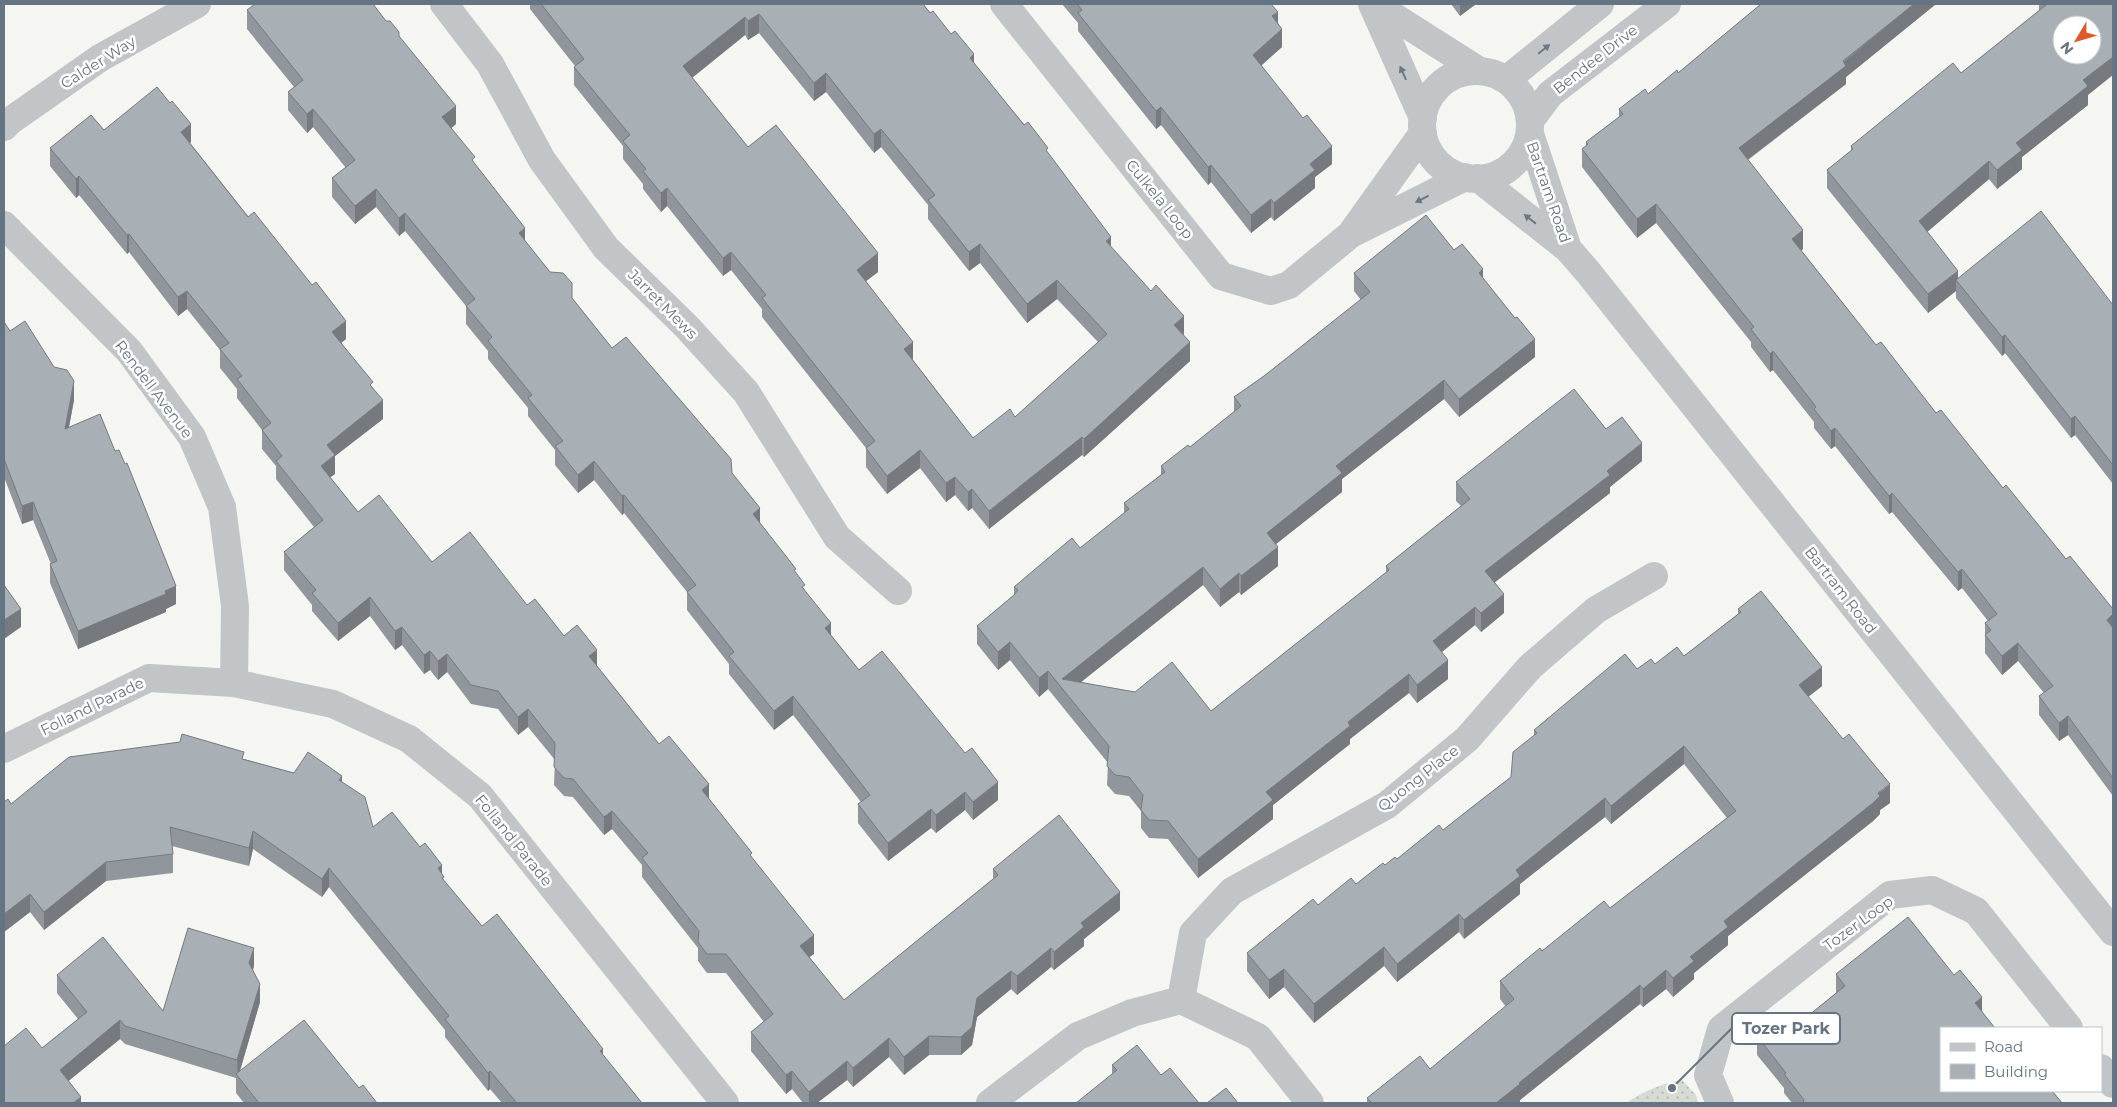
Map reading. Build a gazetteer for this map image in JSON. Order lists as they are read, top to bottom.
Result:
{
  "streets": {
    "street": [
      "Bendee Drive",
      "Calder Way",
      "Bartram Road",
      "Culkela Loop",
      "Jarret Mews",
      "Rendell Avenue",
      "Folland Parade",
      "Quong Place",
      "Tozer Loop"
    ]
  },
  "crossings": [
    ["Bendee Drive", "Bartram Road"],
    ["Bendee Drive", "Culkela Loop"],
    ["Bartram Road", "Culkela Loop"],
    ["Rendell Avenue", "Folland Parade"]
  ],
  "places": ["Tozer Park"],
  "legend": ["Road", "Building"],
  "north": "bottom left"
}
